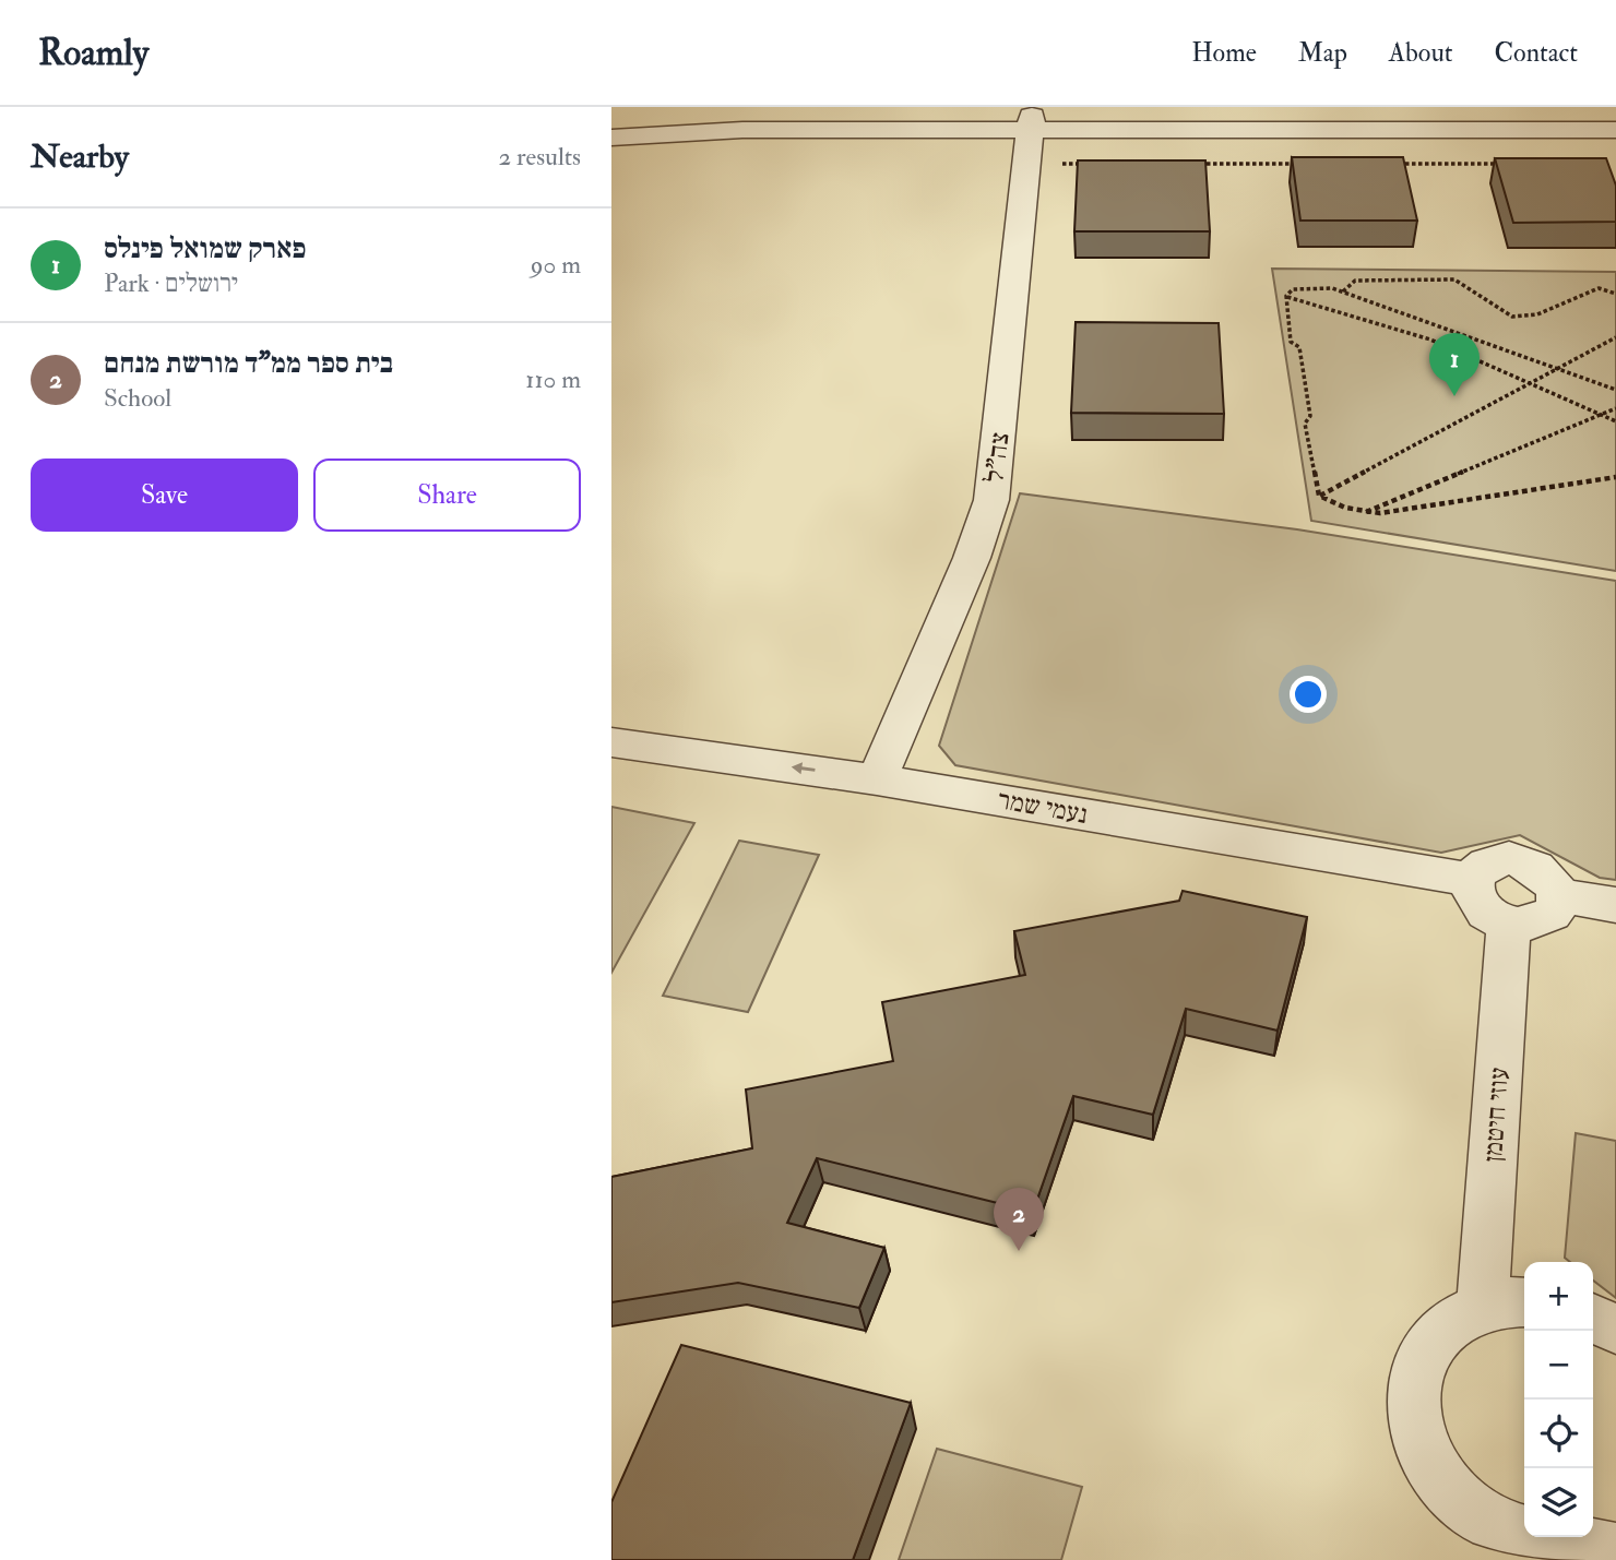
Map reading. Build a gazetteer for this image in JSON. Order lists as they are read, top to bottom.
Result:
{
  "streets": {
    "street": ["צה\"ל", "נעמי שמר", "עוזי חיטמן"]
  },
  "crossings": [
    ["צה\"ל", "נעמי שמר"],
    ["נעמי שמר", "עוזי חיטמן"]
  ],
  "page": {
    "header": "Roamly",
    "nav": [
      "Home",
      "Map",
      "About",
      "Contact"
    ],
    "heading": ["Nearby", "2 results"],
    "list": [
      {
        "mark": "1",
        "name": "פארק שמואל פינלס",
        "note": "Park · ירושלים",
        "value": "90 m"
      },
      {
        "mark": "2",
        "name": "בית ספר ממ\"ד מורשת מנחם",
        "note": "School",
        "value": "110 m"
      }
    ],
    "pins": ["1", "2"],
    "buttons": ["Save", "Share"],
    "map_buttons": ["+", "−"]
  }
}
